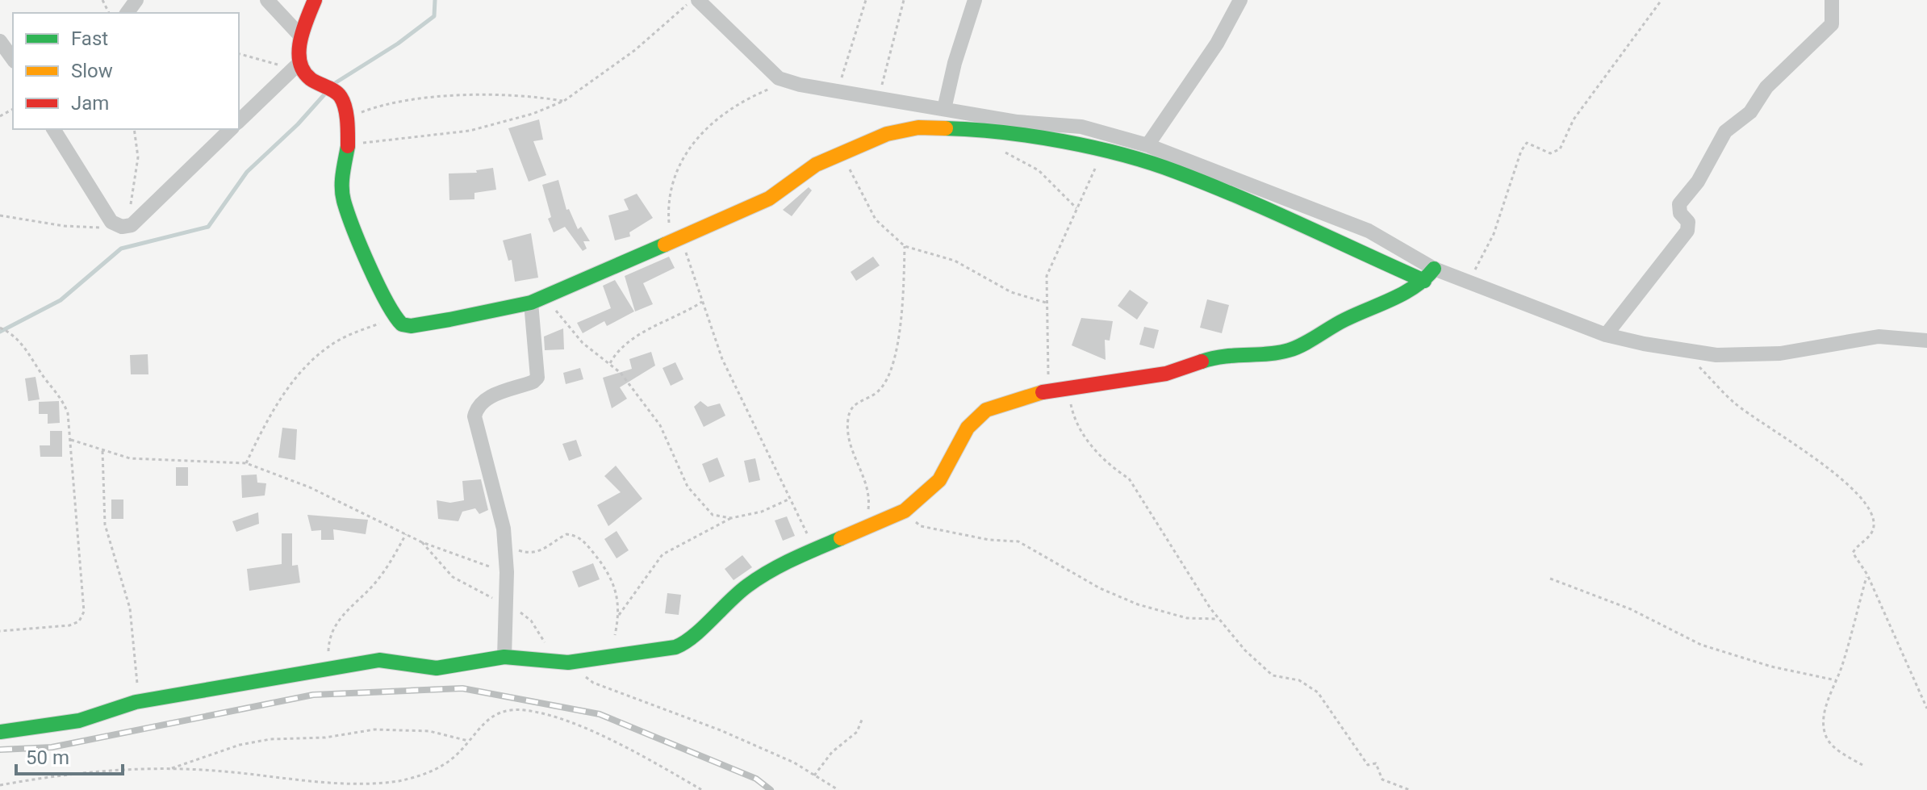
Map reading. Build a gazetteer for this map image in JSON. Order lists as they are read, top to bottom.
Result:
{
  "legend": ["Fast", "Slow", "Jam"],
  "scale_bar": "50 m"
}
